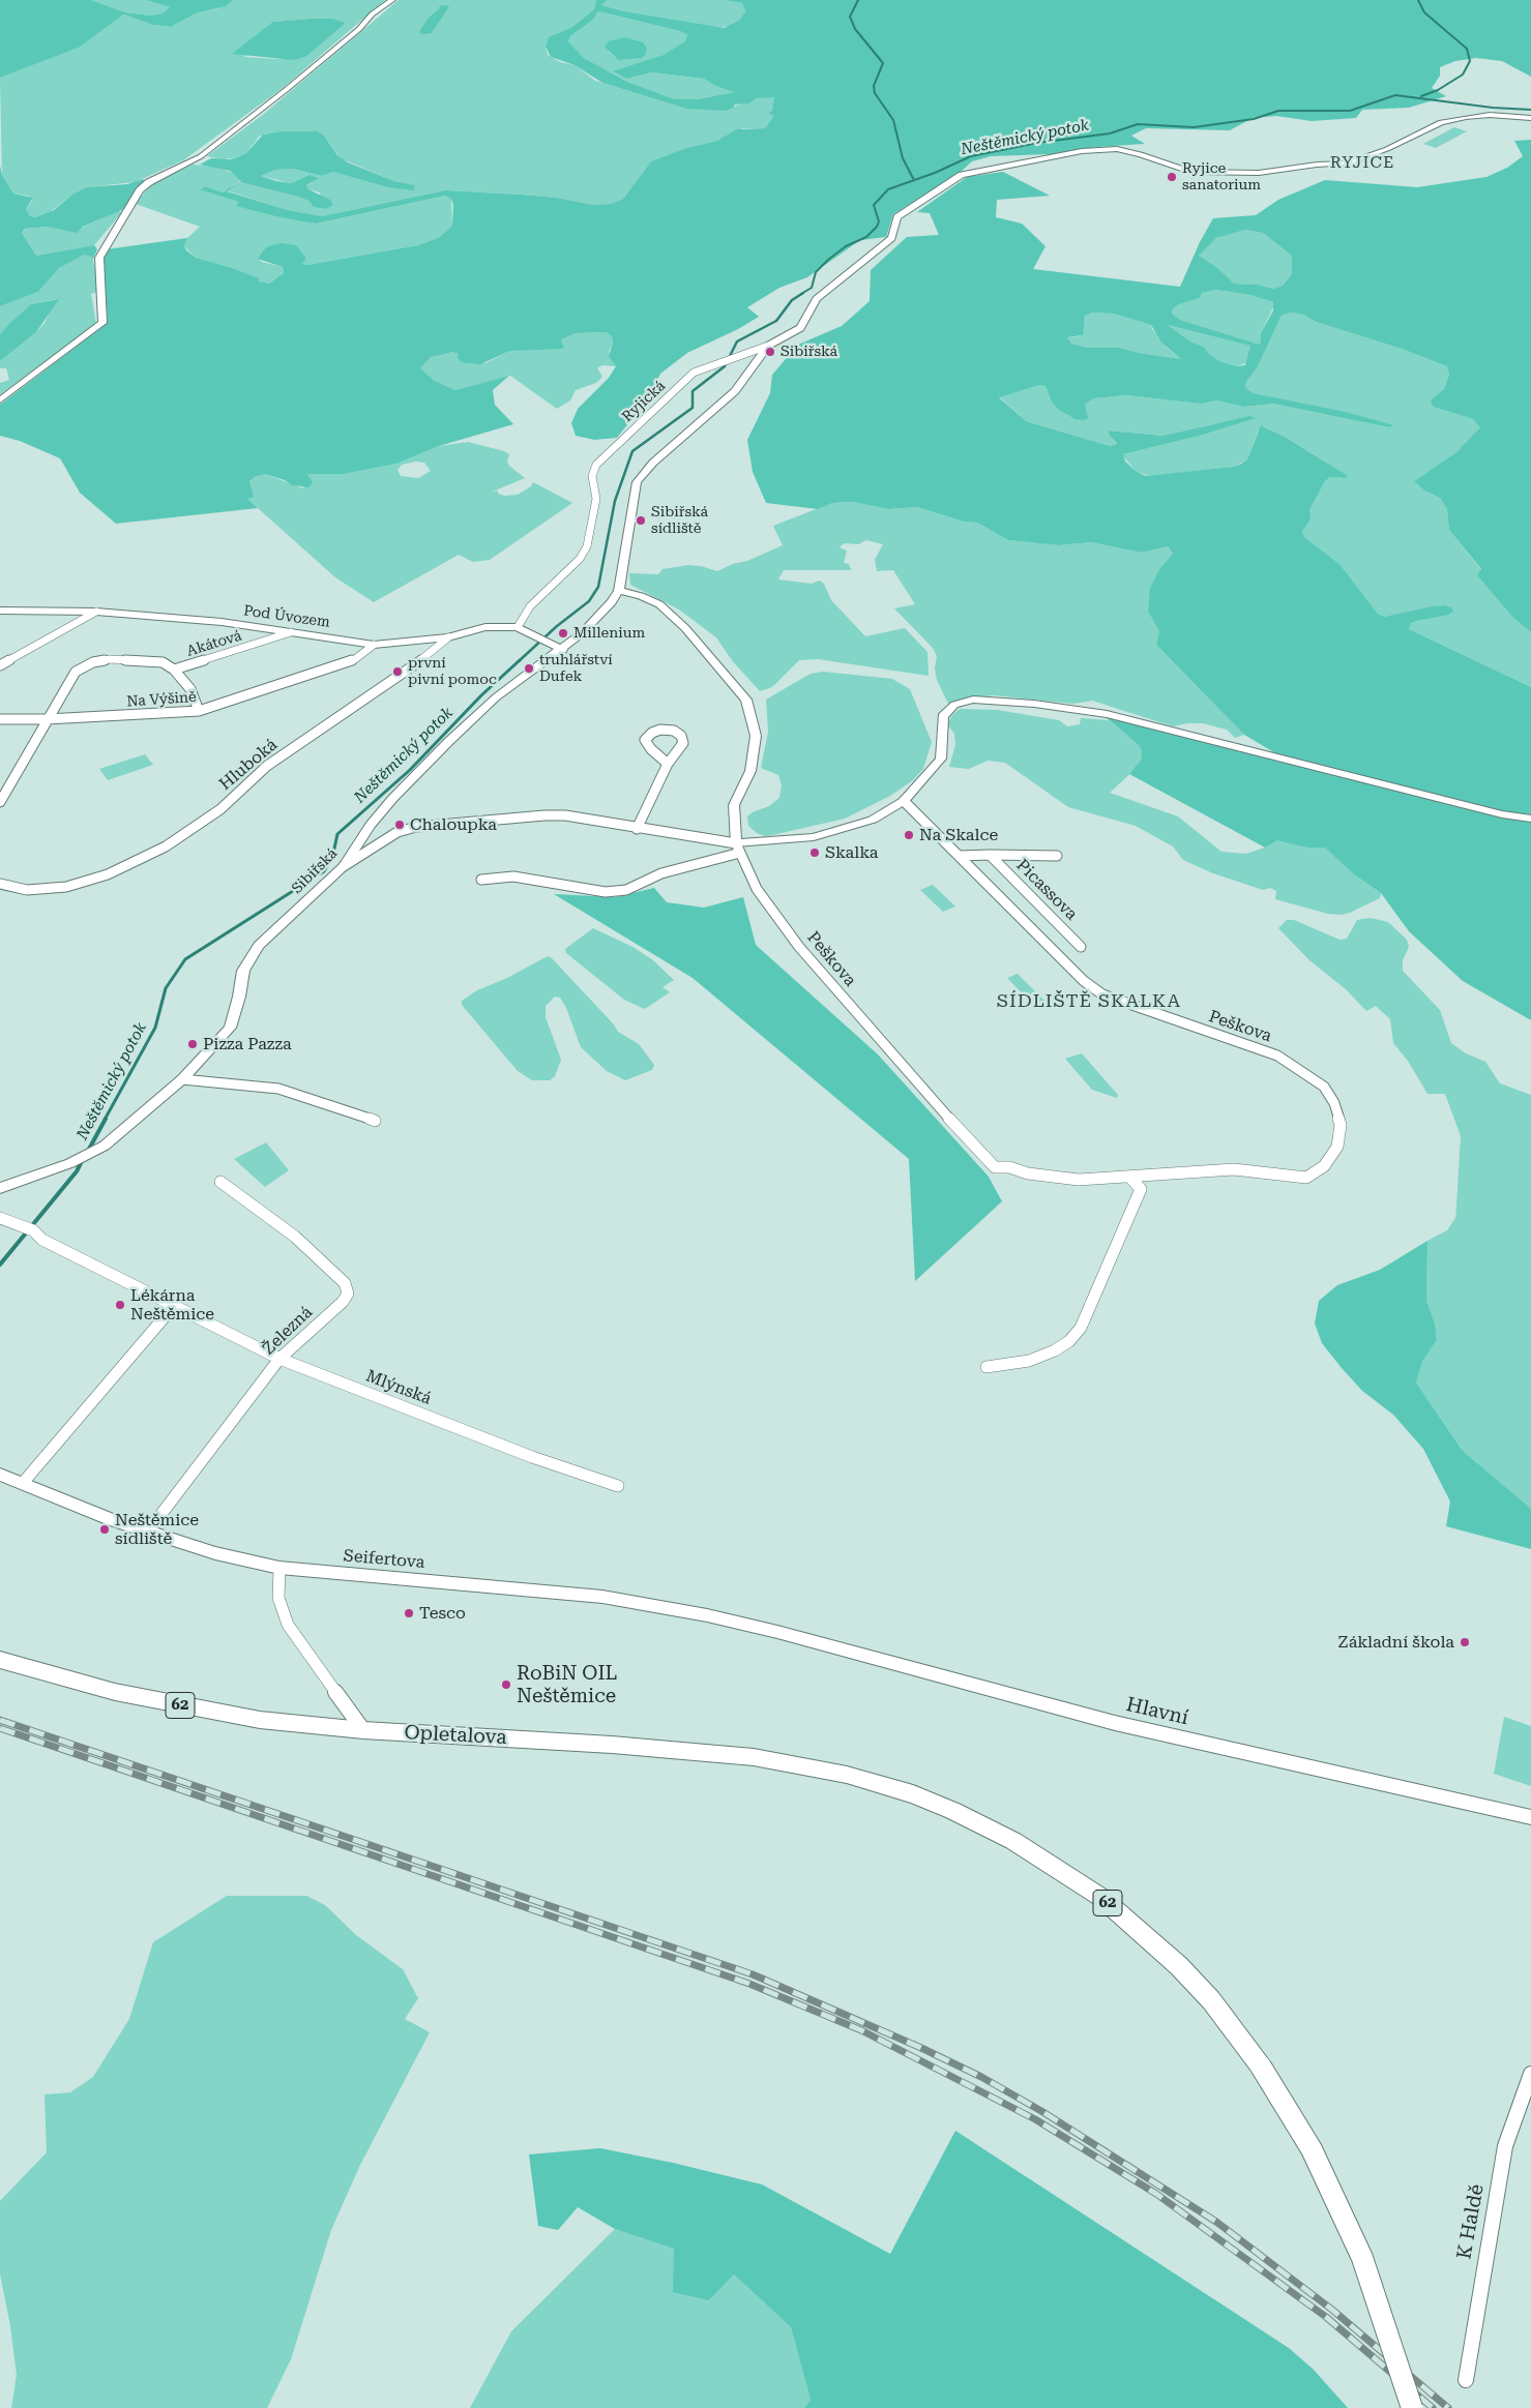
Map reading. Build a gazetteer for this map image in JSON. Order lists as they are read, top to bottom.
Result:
{
  "streets": {
    "main road": ["62", "Opletalova"],
    "street": [
      "Ryjická",
      "Pod Úvozem",
      "Akátová",
      "Na Výšině",
      "Hluboká",
      "Sibiřská",
      "Picassova",
      "Peškova",
      "Železná",
      "Mlýnská",
      "Seifertova",
      "Hlavní",
      "K Haldě"
    ]
  },
  "crossings": [
    ["Ryjická", "Pod Úvozem"],
    ["Pod Úvozem", "Akátová"],
    ["Pod Úvozem", "Na Výšině"],
    ["Pod Úvozem", "Hluboká"],
    ["Pod Úvozem", "Sibiřská"],
    ["Picassova", "Peškova"],
    ["Železná", "Mlýnská"],
    ["Železná", "Seifertova"],
    ["Seifertova", "Hlavní"]
  ],
  "districts": ["RYJICE", "SÍDLIŠTĚ SKALKA"],
  "water": ["Neštěmický potok"],
  "places": [
    "Ryjice sanatorium",
    "Sibiřská",
    "Sibiřská sídliště",
    "Millenium",
    "truhlářství Dufek",
    "první pivní pomoc",
    "Chaloupka",
    "Na Skalce",
    "Skalka",
    "Pizza Pazza",
    "Lékárna Neštěmice",
    "Neštěmice sídliště",
    "Tesco",
    "Základní škola",
    "RoBiN OIL Neštěmice"
  ]
}
